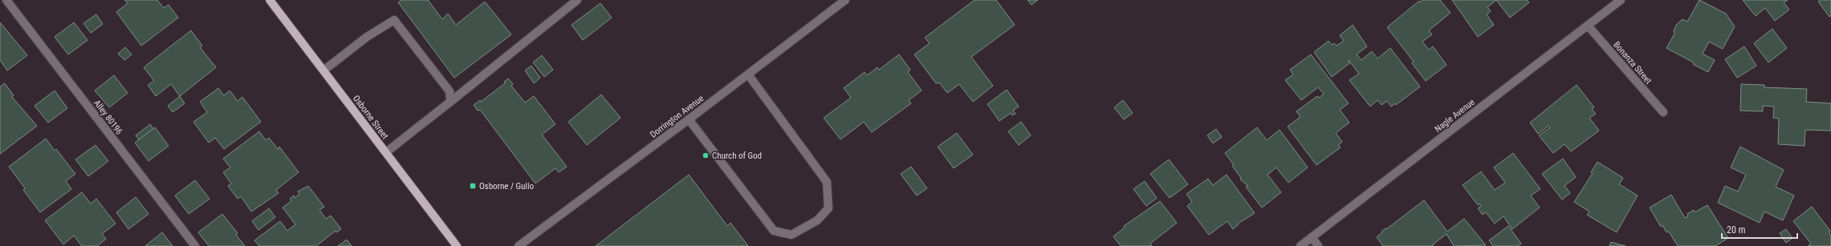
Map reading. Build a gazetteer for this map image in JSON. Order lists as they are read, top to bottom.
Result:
{
  "streets": {
    "main road": ["Osborne Street"],
    "street": [
      "Bonanza Street",
      "Nagle Avenue",
      "Dorrington Avenue",
      "Alley 80196"
    ]
  },
  "crossings": [
    ["Bonanza Street", "Nagle Avenue"]
  ],
  "places": {
    "other": ["Church of God"],
    "transit": ["Osborne / Gullo"]
  },
  "scale_bar": "20 m"
}
